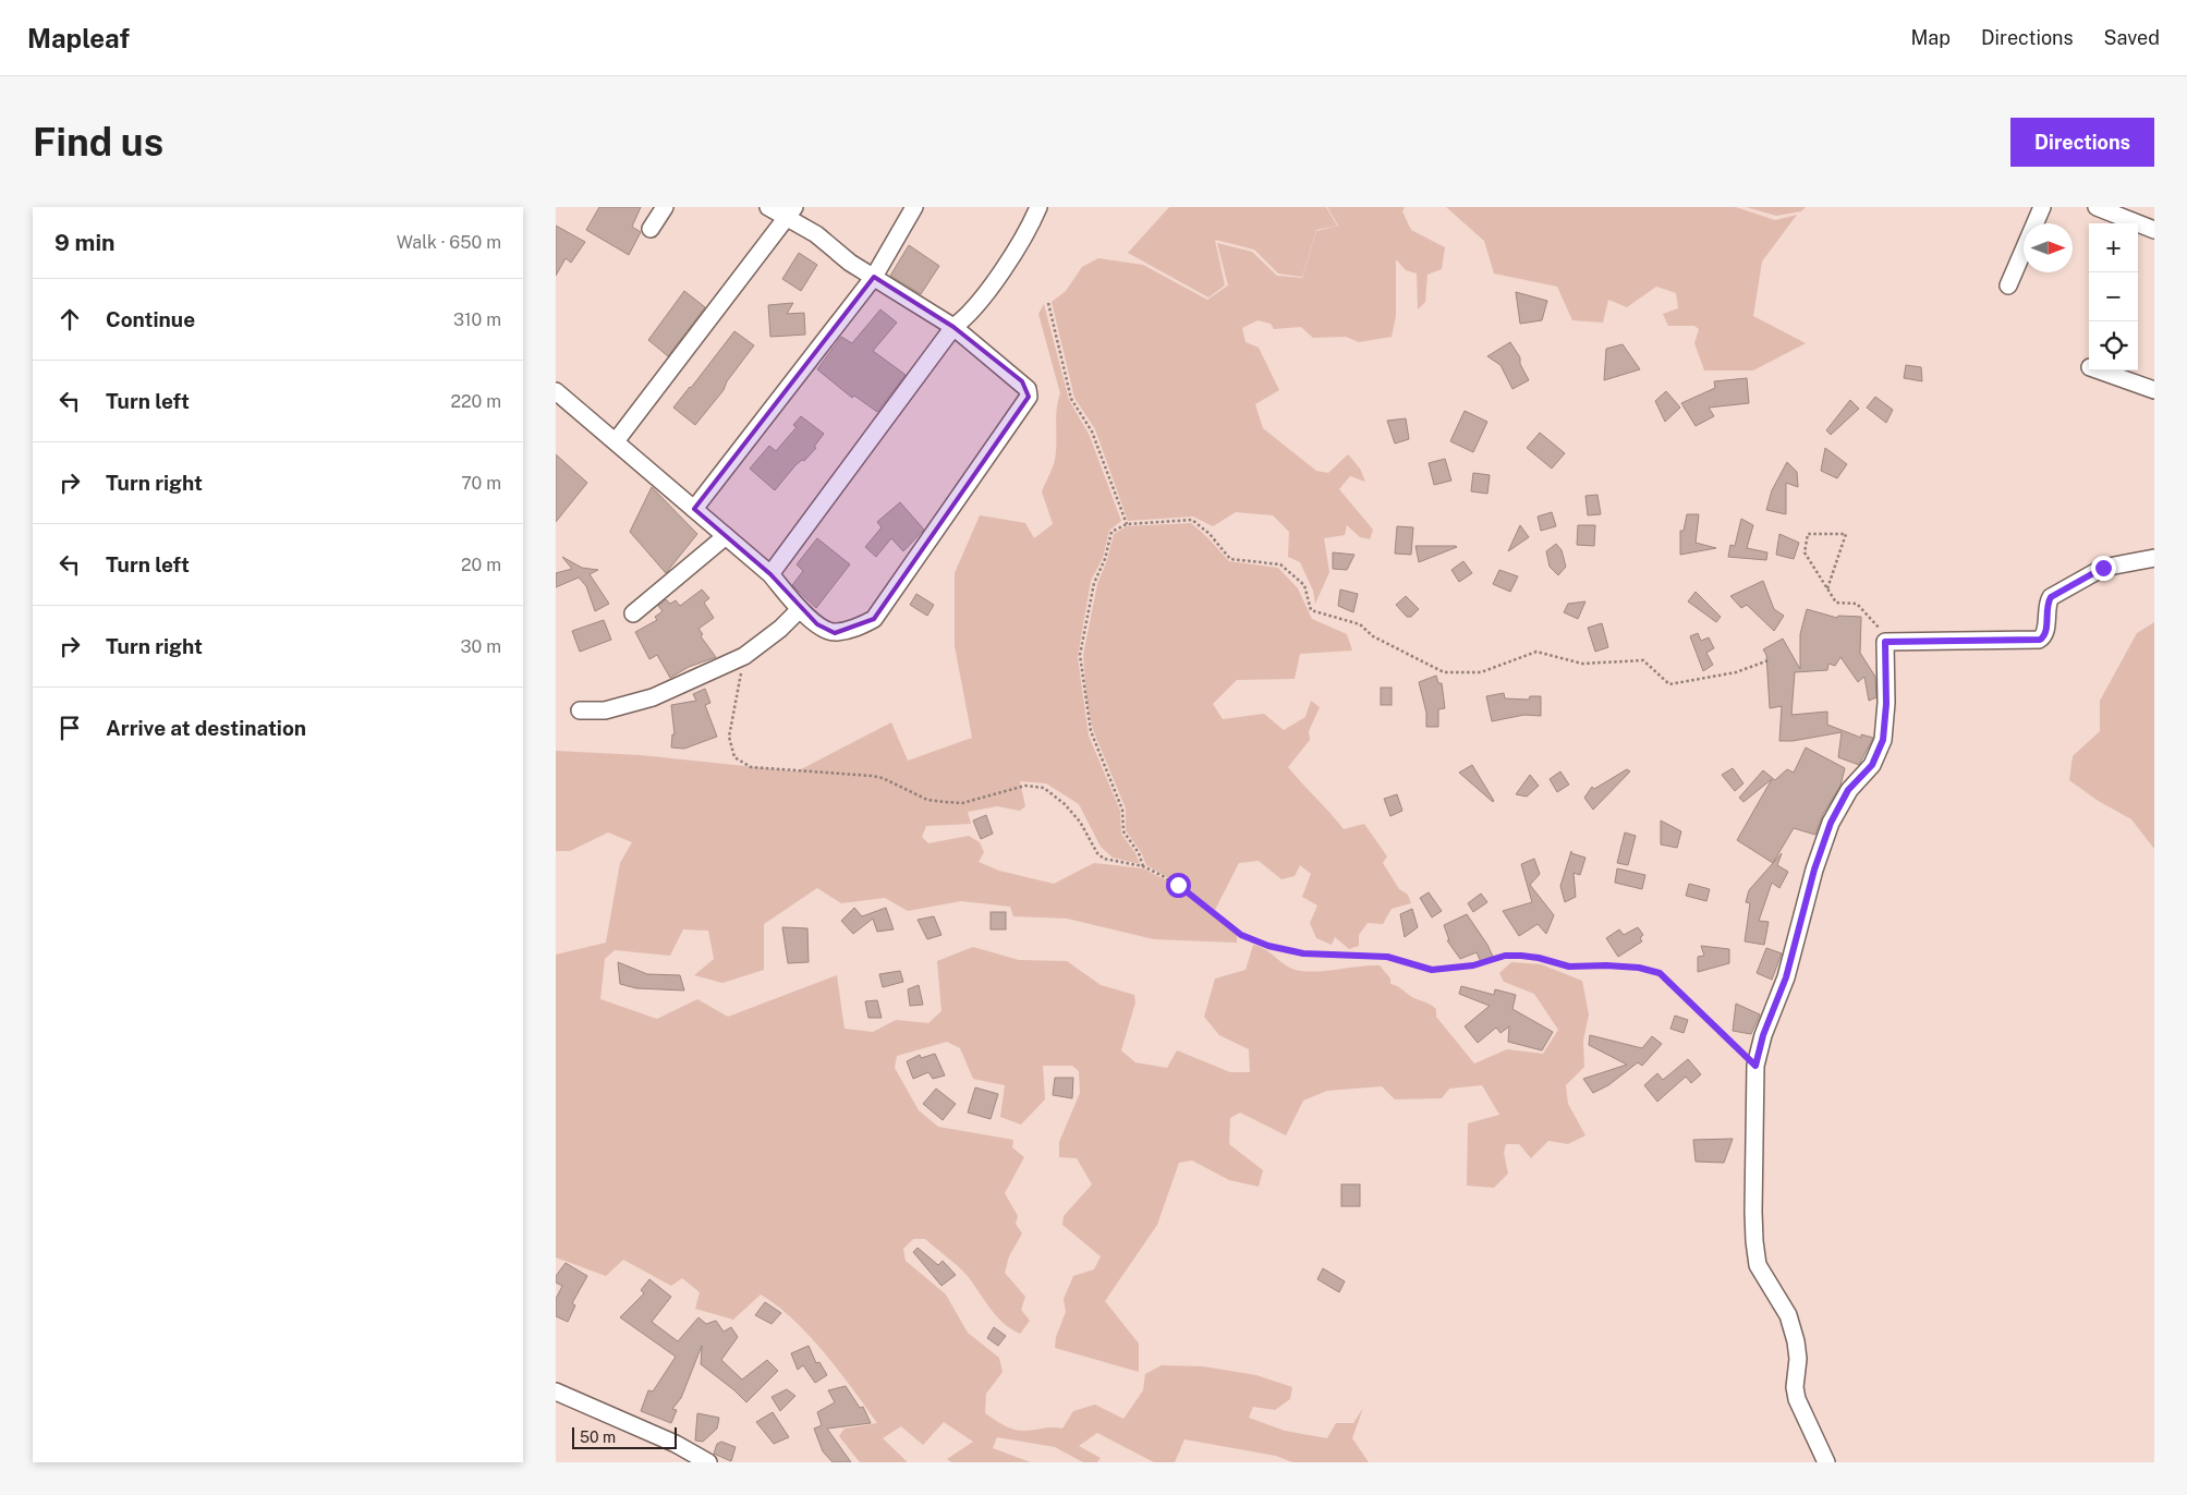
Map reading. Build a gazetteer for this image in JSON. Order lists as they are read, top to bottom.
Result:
{
  "scale_bar": "50 m",
  "north": "right",
  "page": {
    "header": "Mapleaf",
    "nav": ["Map", "Directions", "Saved"],
    "buttons": "Directions",
    "title": "Find us",
    "heading": ["9 min", "Walk · 650 m"],
    "map_buttons": ["+", "−"],
    "list": [
      ["Continue", "310 m"],
      ["Turn left", "220 m"],
      ["Turn right", "70 m"],
      ["Turn left", "20 m"],
      ["Turn right", "30 m"],
      "Arrive at destination"
    ],
    "scale": "50 m"
  }
}
